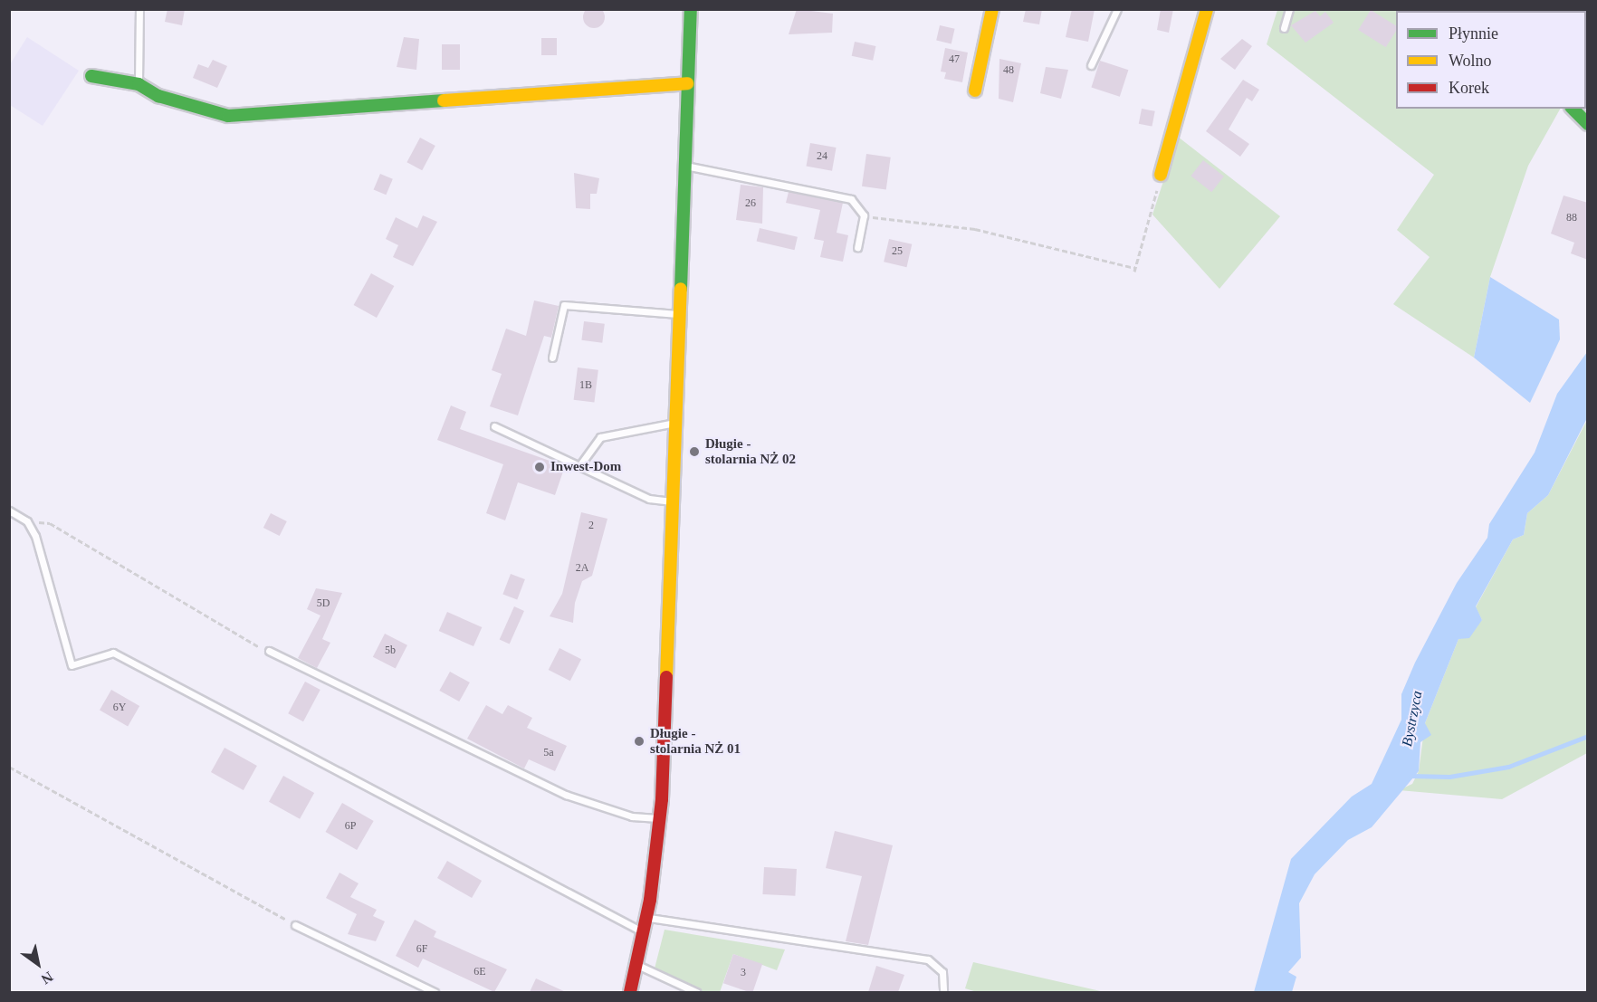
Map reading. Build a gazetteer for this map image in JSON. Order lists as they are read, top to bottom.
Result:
{
  "water": ["Bystrzyca"],
  "places": ["Długie - stolarnia NŻ 02", "Inwest-Dom", "Długie - stolarnia NŻ 01"],
  "house_numbers": [
    "47",
    "48",
    "24",
    "26",
    "88",
    "25",
    "1B",
    "2",
    "2A",
    "5D",
    "5b",
    "6Y",
    "5a",
    "6P",
    "6F",
    "6E",
    "3"
  ],
  "legend": ["Płynnie", "Wolno", "Korek"],
  "north": "bottom right"
}
